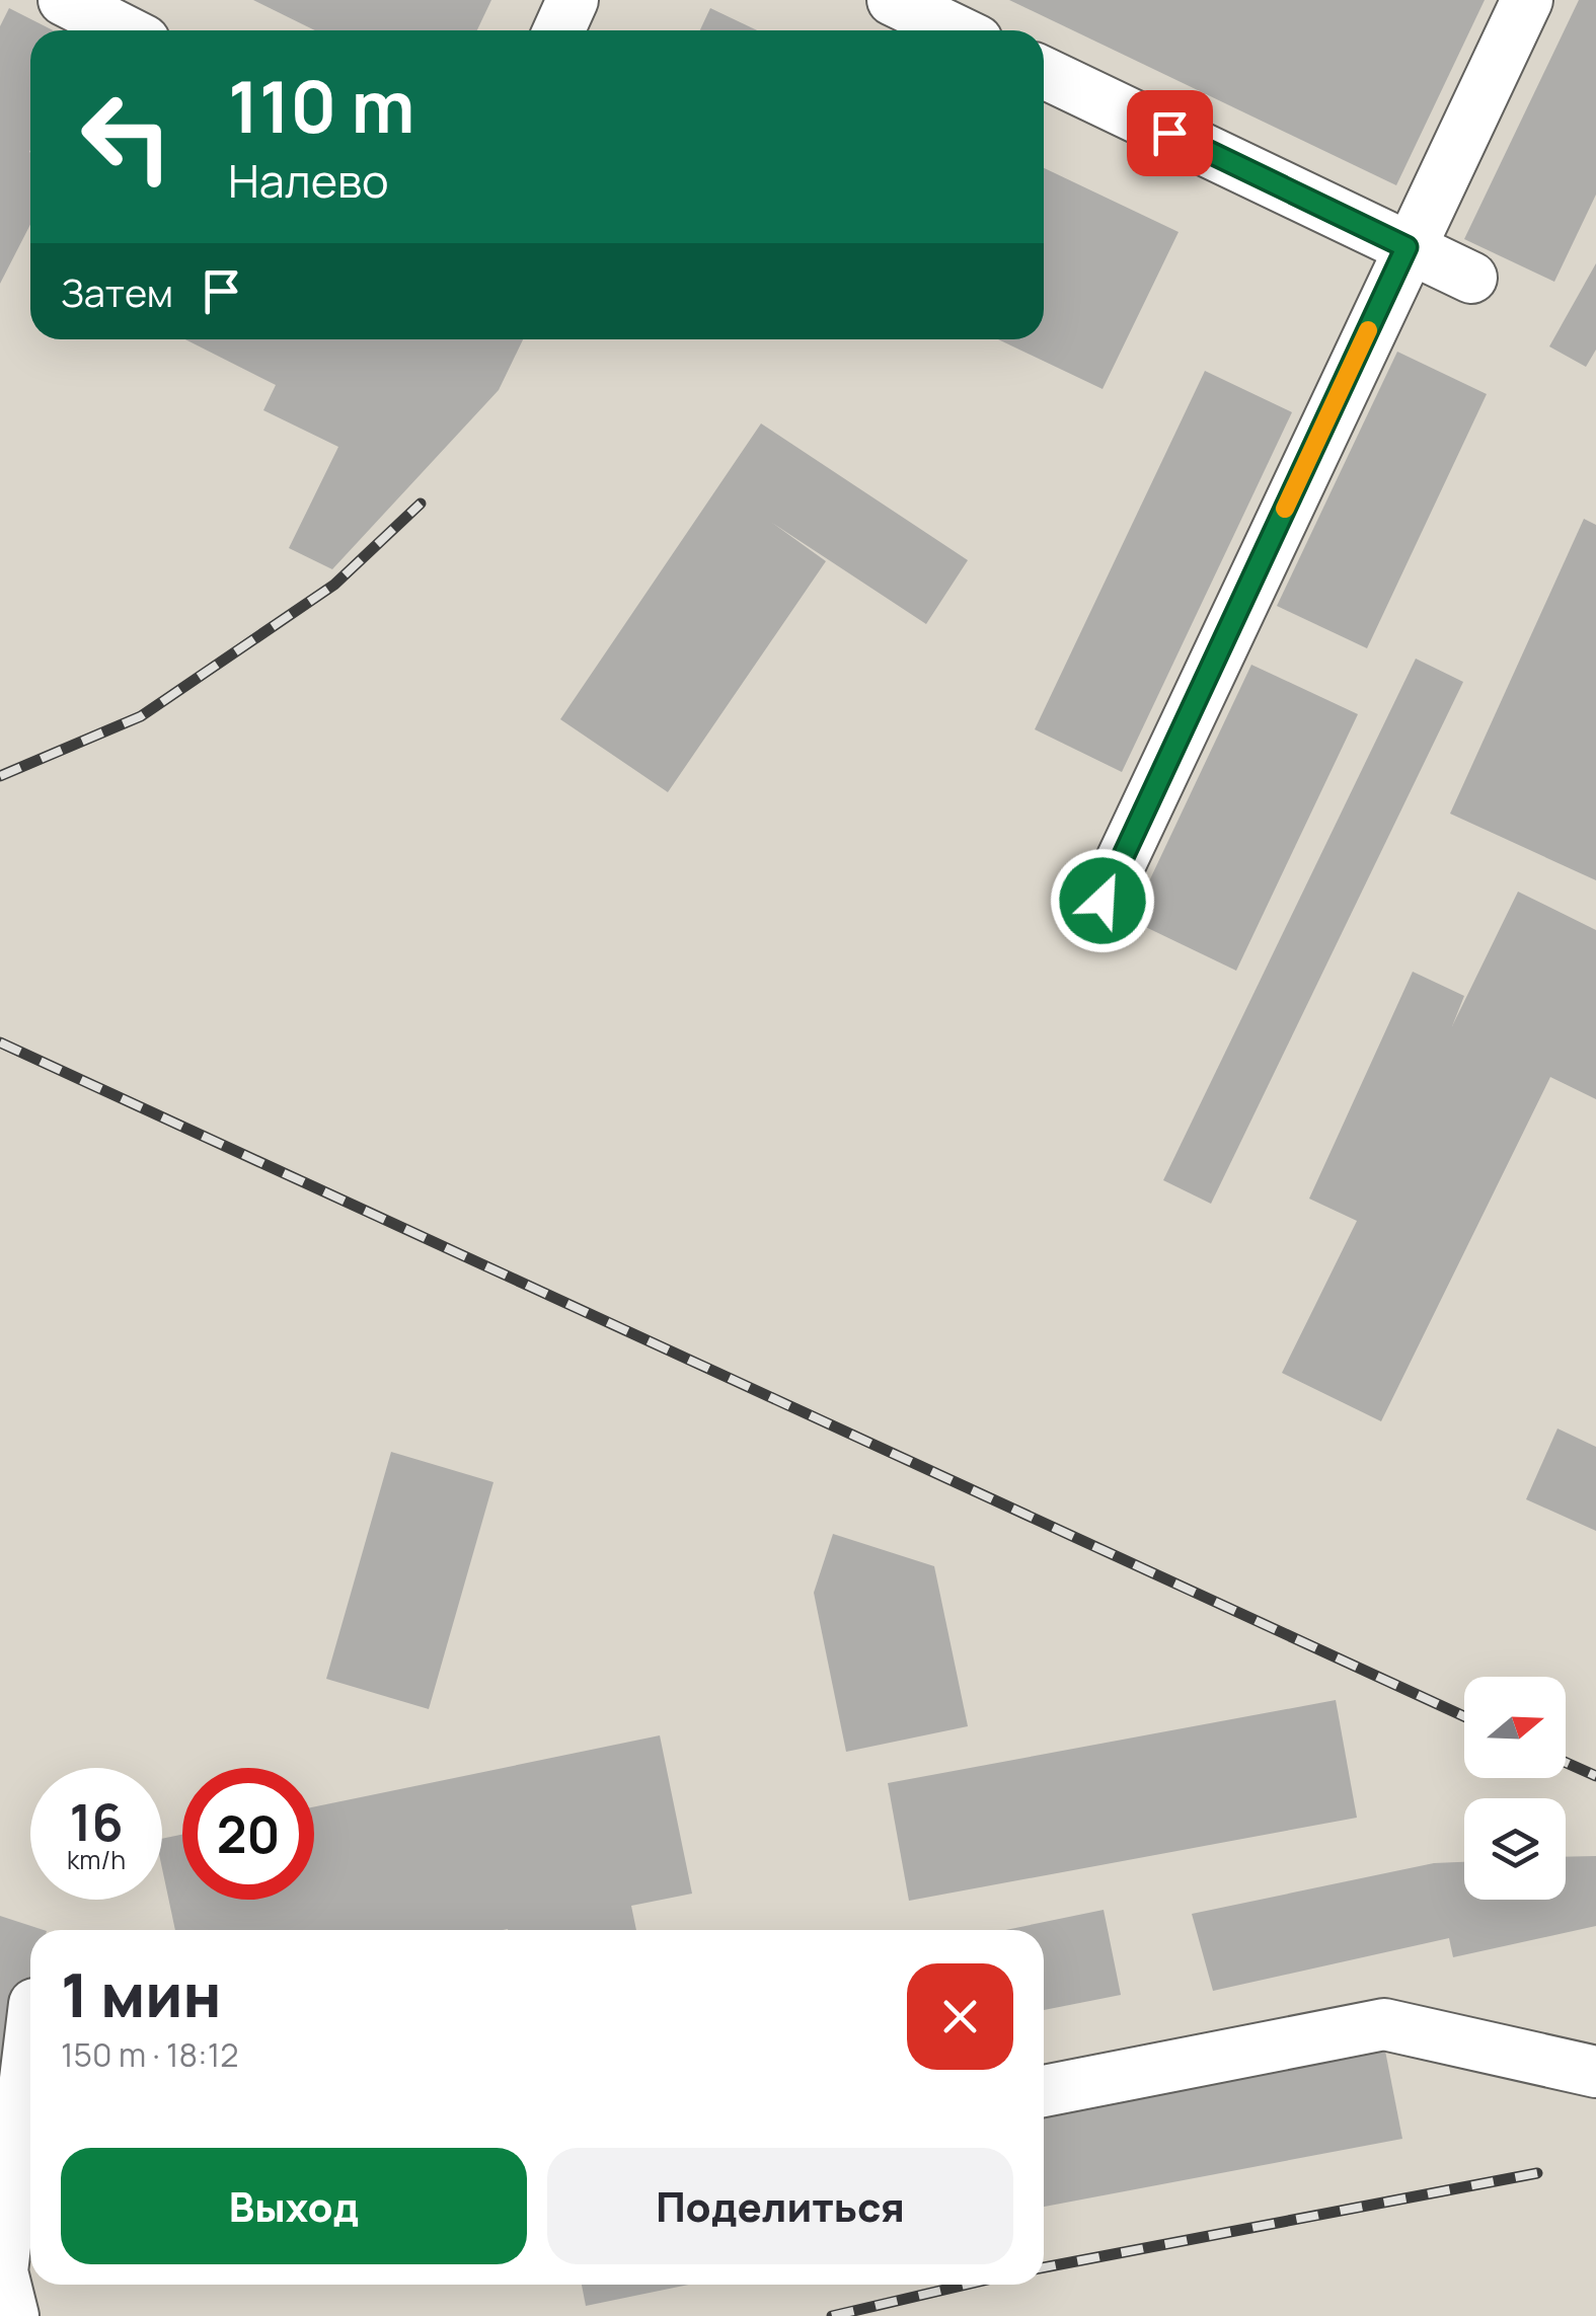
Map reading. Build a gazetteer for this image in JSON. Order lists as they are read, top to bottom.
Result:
{
  "north": "right",
  "page": {
    "turn": ["110 m", "Налево"],
    "then": "Затем",
    "speed": "16 km/h",
    "limit": "20",
    "heading": ["1 мин", "150 m · 18:12"],
    "buttons": ["Выход", "Поделиться"]
  }
}
